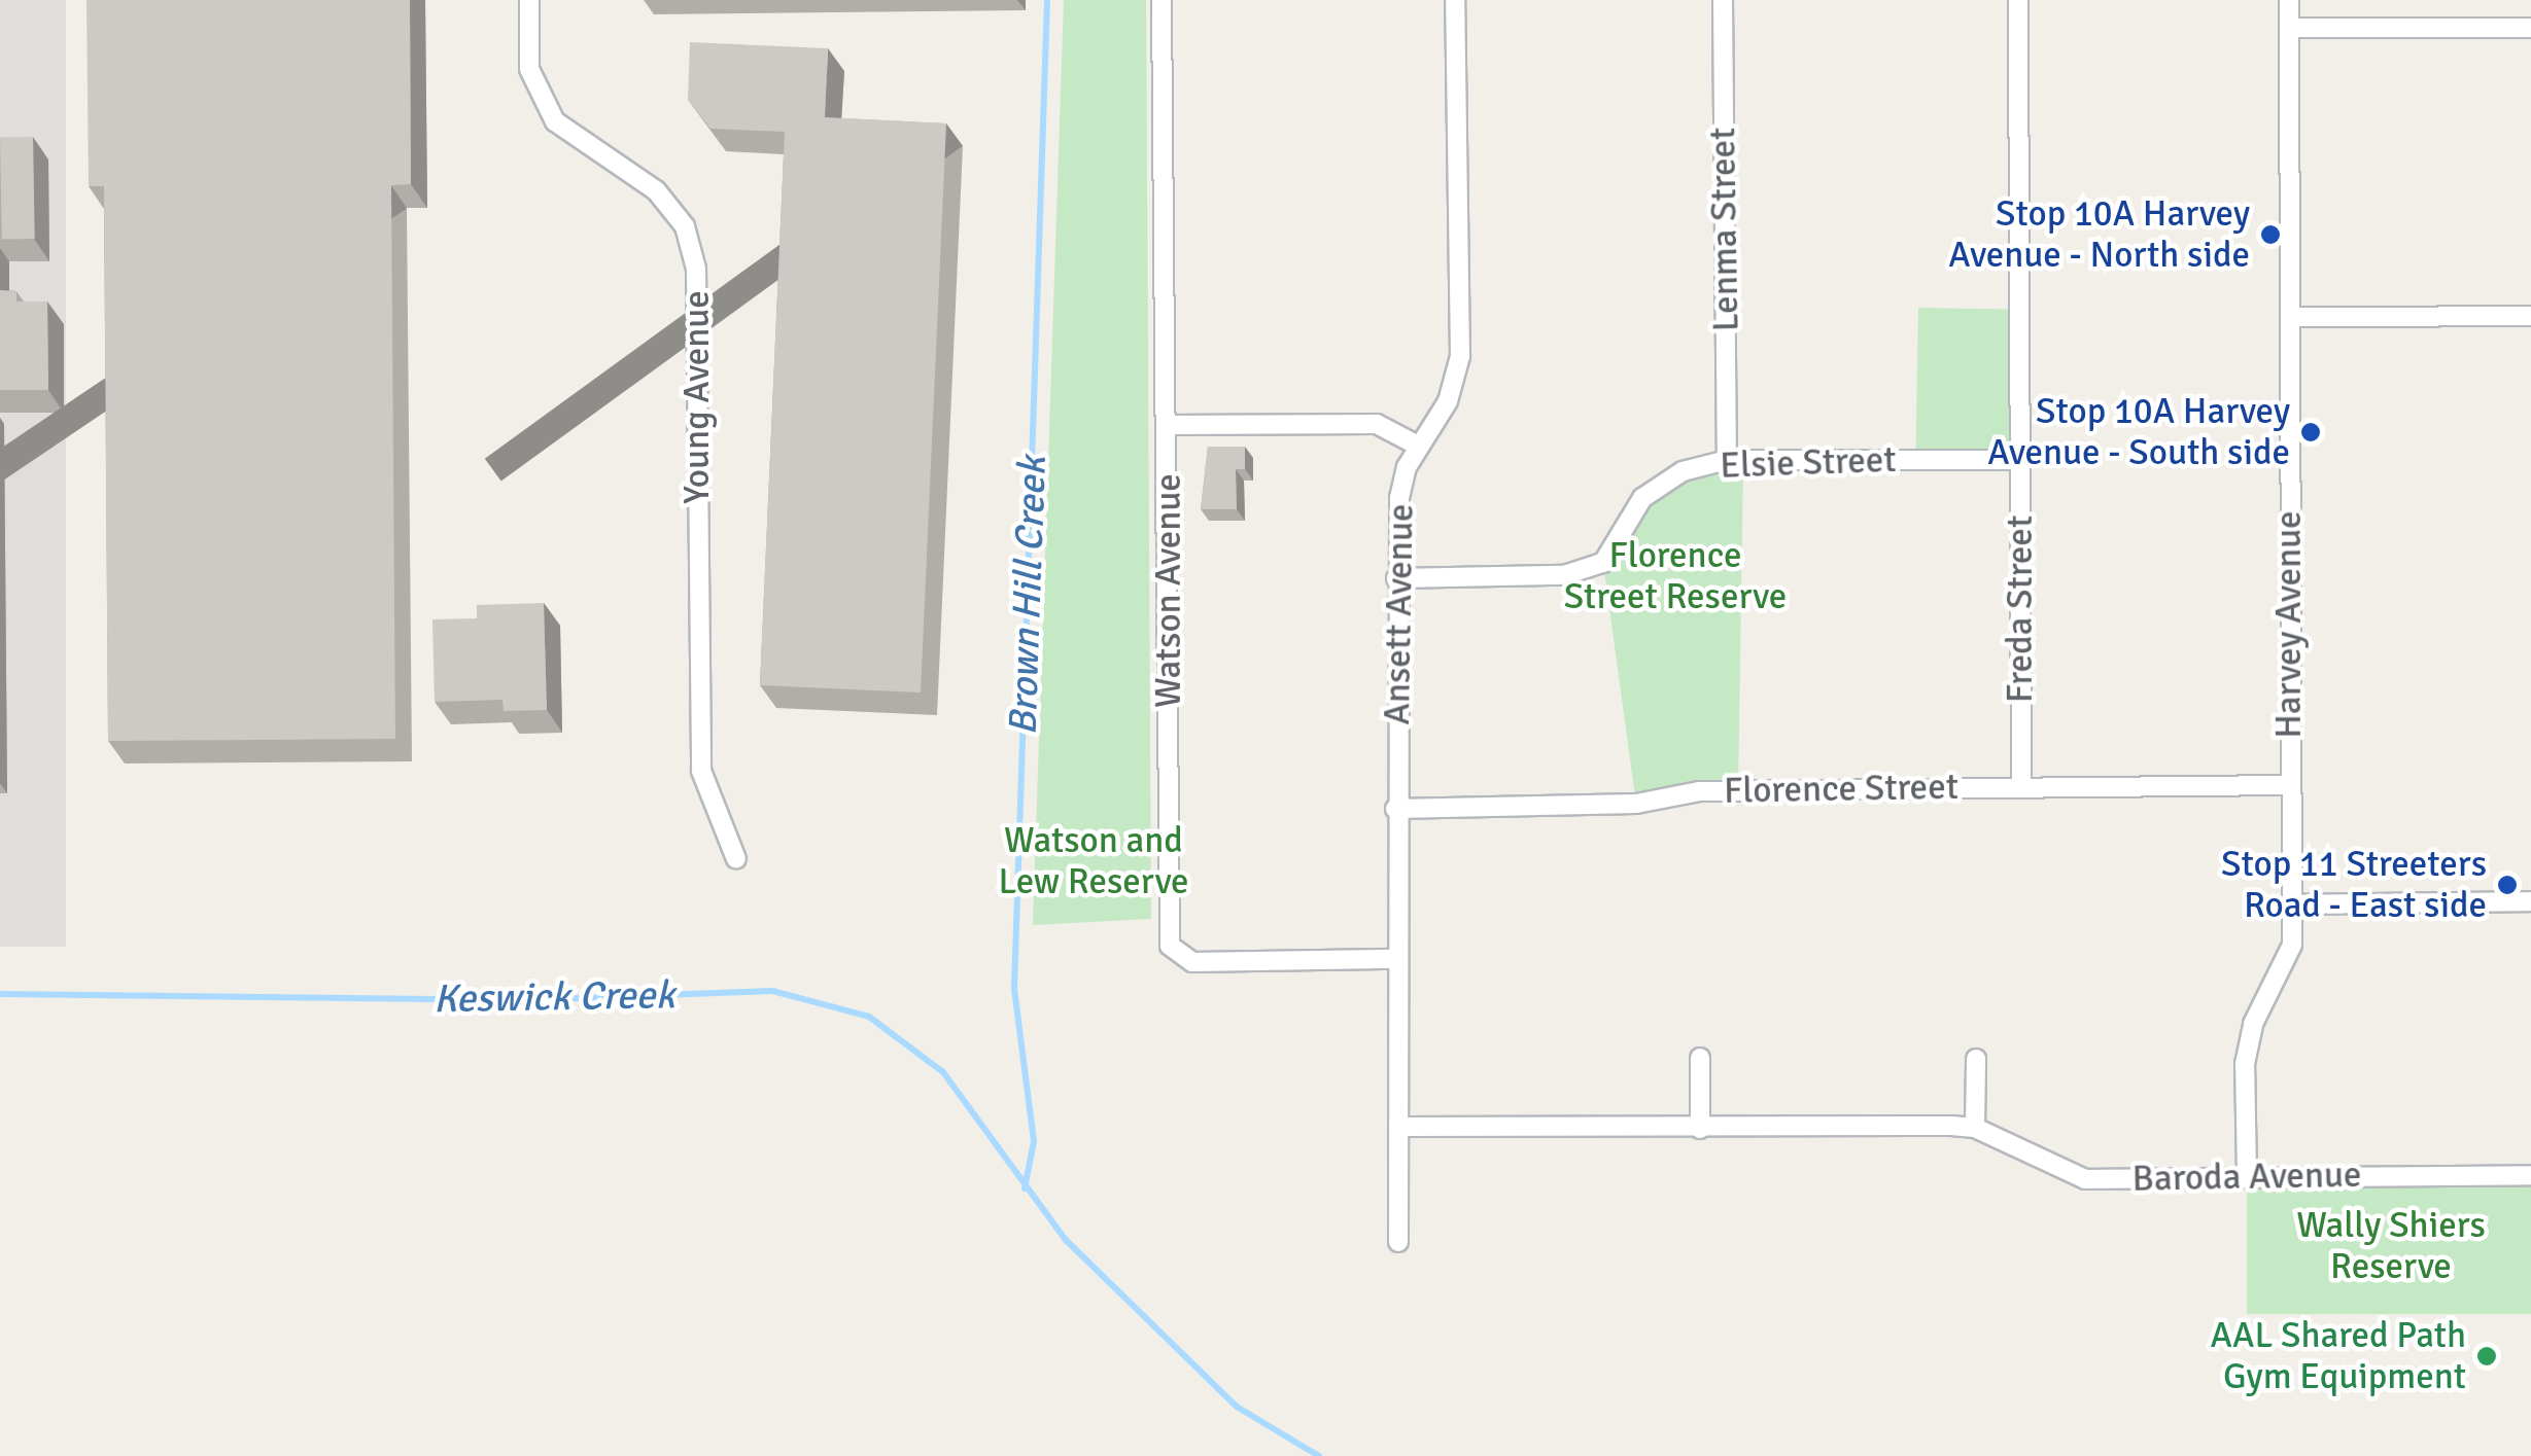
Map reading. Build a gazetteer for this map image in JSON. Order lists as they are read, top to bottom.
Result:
{
  "streets": {
    "street": [
      "Lenma Street",
      "Young Avenue",
      "Elsie Street",
      "Watson Avenue",
      "Freda Street",
      "Ansett Avenue",
      "Harvey Avenue",
      "Florence Street",
      "Baroda Avenue"
    ]
  },
  "crossings": [
    ["Lenma Street", "Elsie Street"],
    ["Elsie Street", "Freda Street"],
    ["Elsie Street", "Ansett Avenue"],
    ["Watson Avenue", "Ansett Avenue"],
    ["Freda Street", "Florence Street"],
    ["Ansett Avenue", "Florence Street"],
    ["Ansett Avenue", "Baroda Avenue"],
    ["Harvey Avenue", "Florence Street"],
    ["Harvey Avenue", "Baroda Avenue"]
  ],
  "water": ["Brown Hill Creek", "Keswick Creek"],
  "parks": ["Florence Street Reserve", "Watson and Lew Reserve", "Wally Shiers Reserve"],
  "places": [
    "Stop 10A Harvey Avenue - North side",
    "Stop 10A Harvey Avenue - South side",
    "Stop 11 Streeters Road - East side",
    "AAL Shared Path Gym Equipment"
  ]
}
